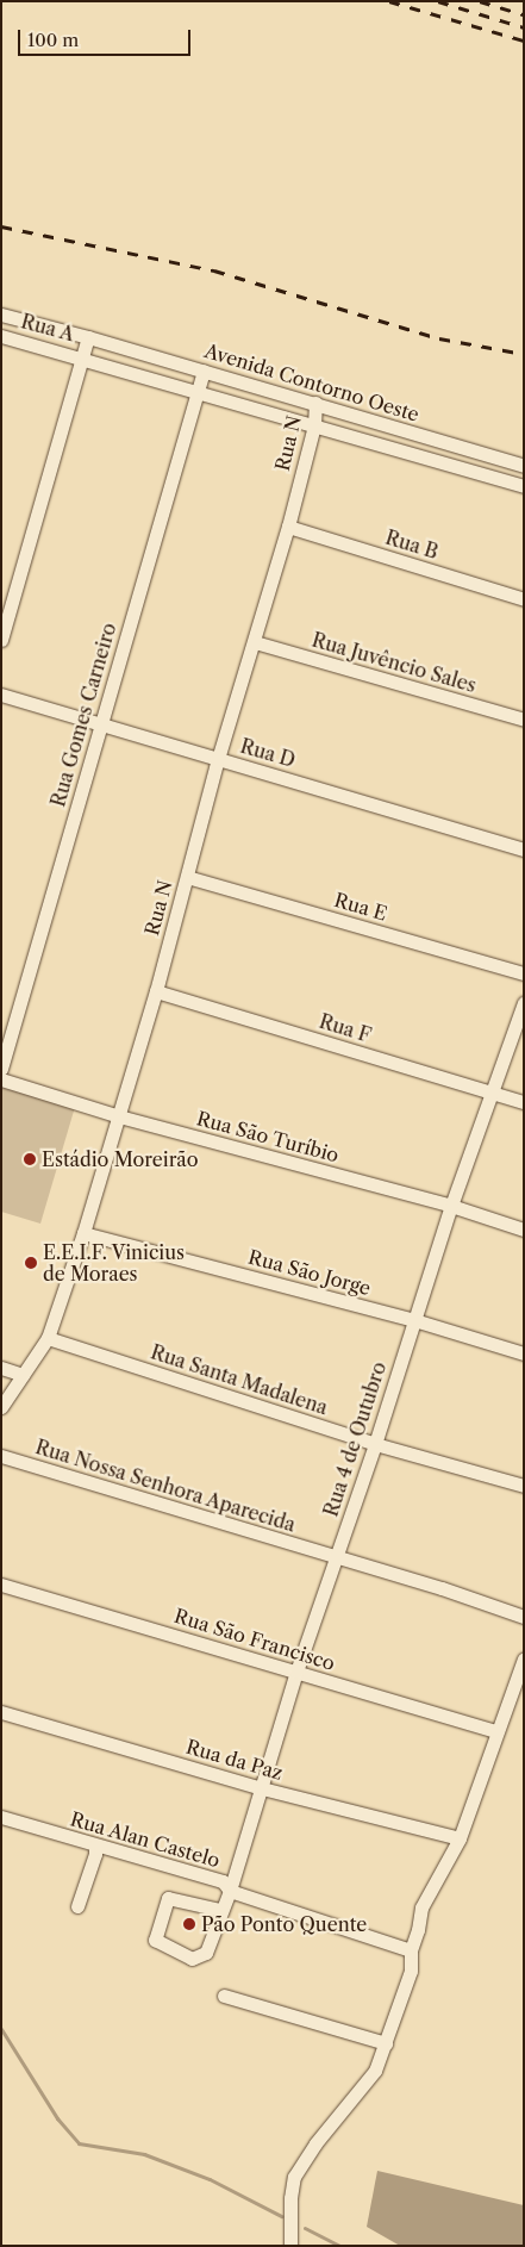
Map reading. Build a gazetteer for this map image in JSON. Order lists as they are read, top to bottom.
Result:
{
  "streets": {
    "street": [
      "Rua A",
      "Avenida Contorno Oeste",
      "Rua N",
      "Rua B",
      "Rua Juvêncio Sales",
      "Rua Gomes Carneiro",
      "Rua D",
      "Rua E",
      "Rua F",
      "Rua São Turíbio",
      "Rua São Jorge",
      "Rua Santa Madalena",
      "Rua 4 de Outubro",
      "Rua Nossa Senhora Aparecida",
      "Rua São Francisco",
      "Rua da Paz",
      "Rua Alan Castelo"
    ]
  },
  "crossings": [
    ["Rua A", "Avenida Contorno Oeste"],
    ["Avenida Contorno Oeste", "Rua N"],
    ["Avenida Contorno Oeste", "Rua Gomes Carneiro"],
    ["Rua N", "Rua B"],
    ["Rua N", "Rua Juvêncio Sales"],
    ["Rua N", "Rua D"],
    ["Rua N", "Rua E"],
    ["Rua N", "Rua F"],
    ["Rua N", "Rua São Turíbio"],
    ["Rua N", "Rua São Jorge"],
    ["Rua N", "Rua Santa Madalena"],
    ["Rua Gomes Carneiro", "Rua D"],
    ["Rua F", "Rua 4 de Outubro"],
    ["Rua São Turíbio", "Rua 4 de Outubro"],
    ["Rua São Jorge", "Rua 4 de Outubro"],
    ["Rua Santa Madalena", "Rua 4 de Outubro"],
    ["Rua 4 de Outubro", "Rua Nossa Senhora Aparecida"],
    ["Rua 4 de Outubro", "Rua São Francisco"],
    ["Rua 4 de Outubro", "Rua da Paz"],
    ["Rua 4 de Outubro", "Rua Alan Castelo"]
  ],
  "places": ["Estádio Moreirão", "E.E.I.F. Vinicius de Moraes", "Pão Ponto Quente"],
  "scale_bar": "100 m"
}
